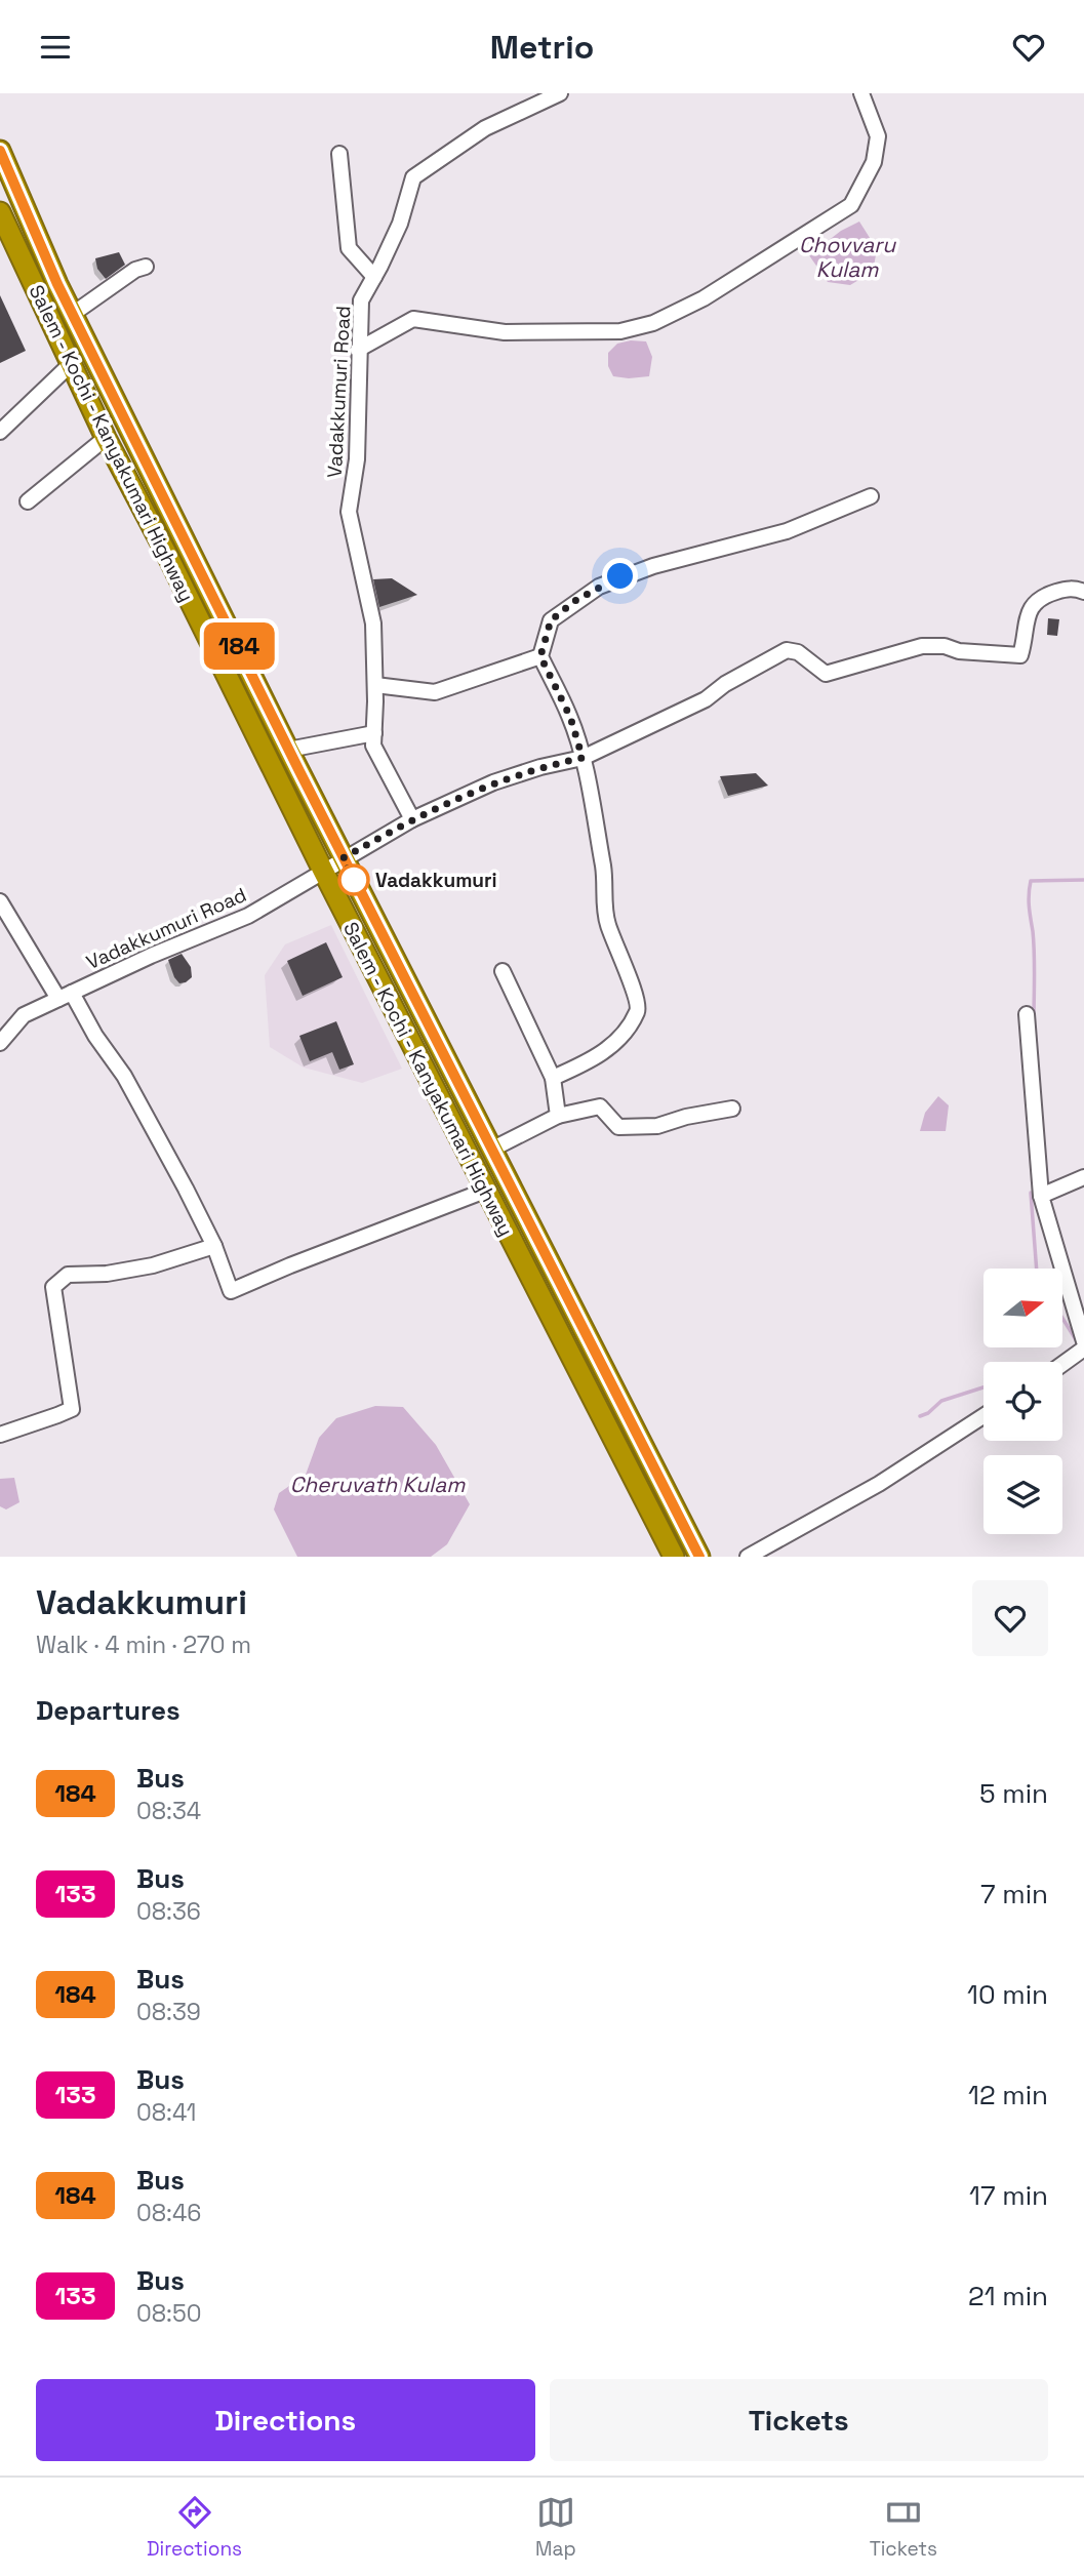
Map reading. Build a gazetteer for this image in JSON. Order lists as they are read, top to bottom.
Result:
{
  "streets": {
    "highway": ["Salem - Kochi - Kanyakumari Highway"],
    "street": ["Vadakkumuri Road"]
  },
  "crossings": [
    ["Vadakkumuri Road", "Salem - Kochi - Kanyakumari Highway"]
  ],
  "water": ["Chovvaru Kulam", "Cheruvath Kulam"],
  "places": ["Vadakkumuri"],
  "lines": ["bus line 184"],
  "north": "right",
  "page": {
    "header": "Metrio",
    "on_map": "184",
    "heading": [
      ["Vadakkumuri", "Walk · 4 min · 270 m"],
      "Departures"
    ],
    "list": [
      {
        "mark": "184",
        "name": "Bus",
        "note": "08:34",
        "value": "5 min"
      },
      {
        "mark": "133",
        "name": "Bus",
        "note": "08:36",
        "value": "7 min"
      },
      {
        "mark": "184",
        "name": "Bus",
        "note": "08:39",
        "value": "10 min"
      },
      {
        "mark": "133",
        "name": "Bus",
        "note": "08:41",
        "value": "12 min"
      },
      {
        "mark": "184",
        "name": "Bus",
        "note": "08:46",
        "value": "17 min"
      },
      {
        "mark": "133",
        "name": "Bus",
        "note": "08:50",
        "value": "21 min"
      }
    ],
    "buttons": ["Directions", "Tickets"],
    "tabs": ["Directions", "Map", "Tickets"]
  }
}
